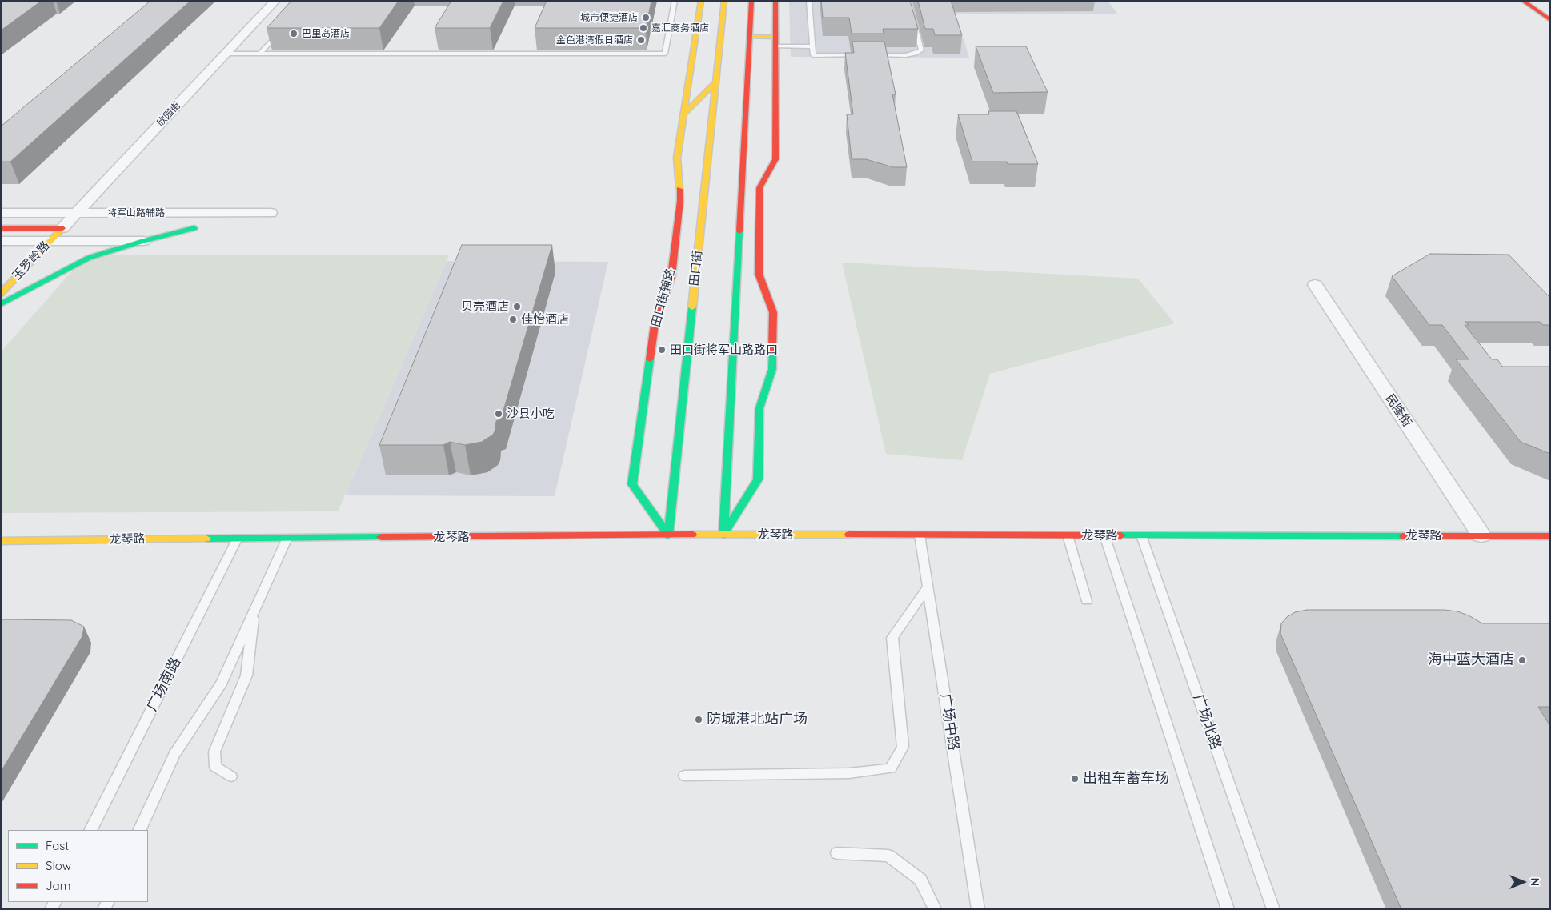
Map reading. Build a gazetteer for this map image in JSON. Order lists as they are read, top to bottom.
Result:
{
  "streets": {
    "street": [
      "欣园街",
      "将军山路辅路",
      "玉罗岭路",
      "田口街",
      "田口街辅路",
      "民隆街",
      "龙琴路"
    ],
    "lane": ["广场南路", "广场中路", "广场北路"]
  },
  "crossings": [
    ["欣园街", "将军山路辅路"],
    ["欣园街", "玉罗岭路"],
    ["田口街", "田口街辅路"],
    ["田口街", "龙琴路"],
    ["田口街辅路", "龙琴路"],
    ["民隆街", "龙琴路"],
    ["龙琴路", "广场南路"],
    ["龙琴路", "广场中路"],
    ["龙琴路", "广场北路"]
  ],
  "places": [
    "城市便捷酒店",
    "嘉汇商务酒店",
    "巴里岛酒店",
    "金色港湾假日酒店",
    "贝壳酒店",
    "佳怡酒店",
    "田口街将军山路路口",
    "沙县小吃",
    "海中蓝大酒店",
    "防城港北站广场",
    "出租车蓄车场"
  ],
  "legend": ["Fast", "Slow", "Jam"],
  "north": "right"
}
